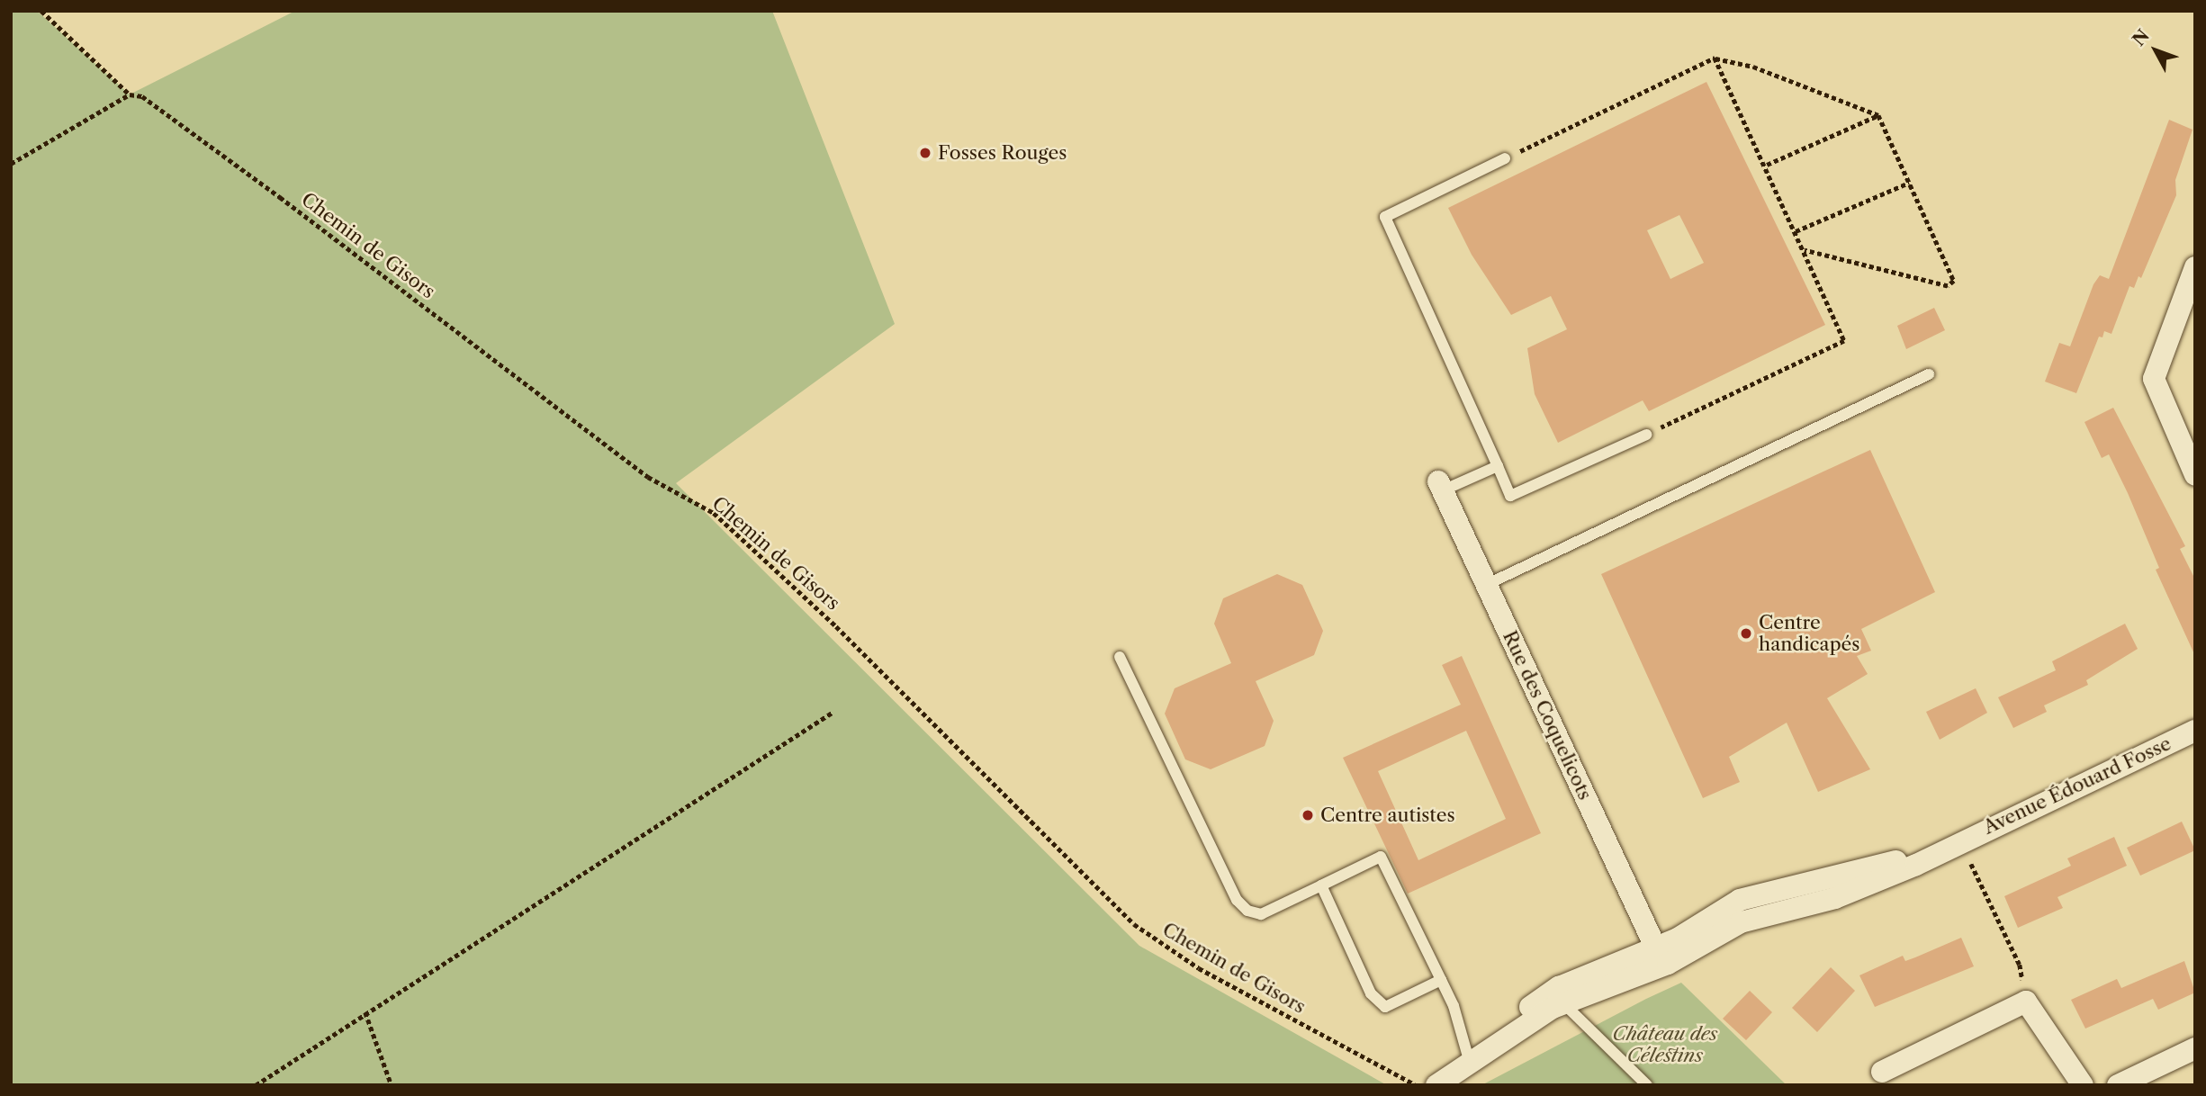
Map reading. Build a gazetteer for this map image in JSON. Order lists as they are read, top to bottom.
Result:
{
  "streets": {
    "street": ["Rue des Coquelicots", "Avenue Édouard Fosse"],
    "path": ["Chemin de Gisors"]
  },
  "crossings": [
    ["Rue des Coquelicots", "Avenue Édouard Fosse"]
  ],
  "parks": ["Château des Célestins"],
  "places": ["Fosses Rouges", "Centre handicapés", "Centre autistes"],
  "north": "top left"
}
